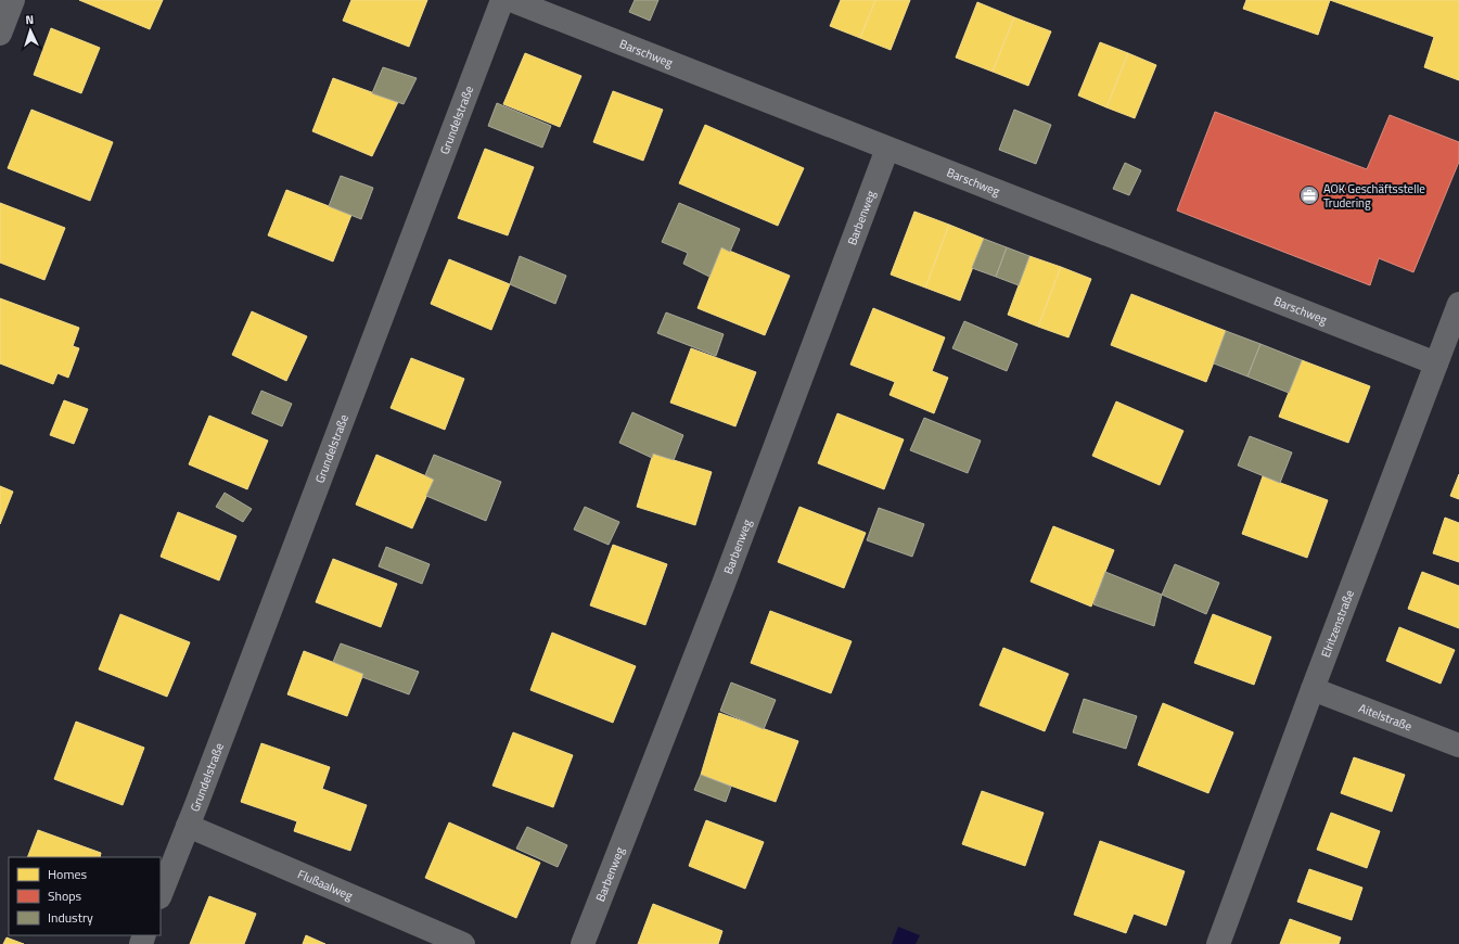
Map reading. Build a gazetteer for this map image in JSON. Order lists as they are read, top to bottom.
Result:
{
  "streets": {
    "street": [
      "Barschweg",
      "Grundelstraße",
      "Barbenweg",
      "Elritzenstraße",
      "Aitelstraße",
      "Flußaalweg"
    ]
  },
  "crossings": [
    ["Barschweg", "Barbenweg"],
    ["Barschweg", "Elritzenstraße"],
    ["Grundelstraße", "Flußaalweg"],
    ["Elritzenstraße", "Aitelstraße"]
  ],
  "places": {
    "office": ["AOK Geschäftsstelle Trudering"]
  },
  "legend": ["Homes", "Shops", "Industry"],
  "north": "top"
}
